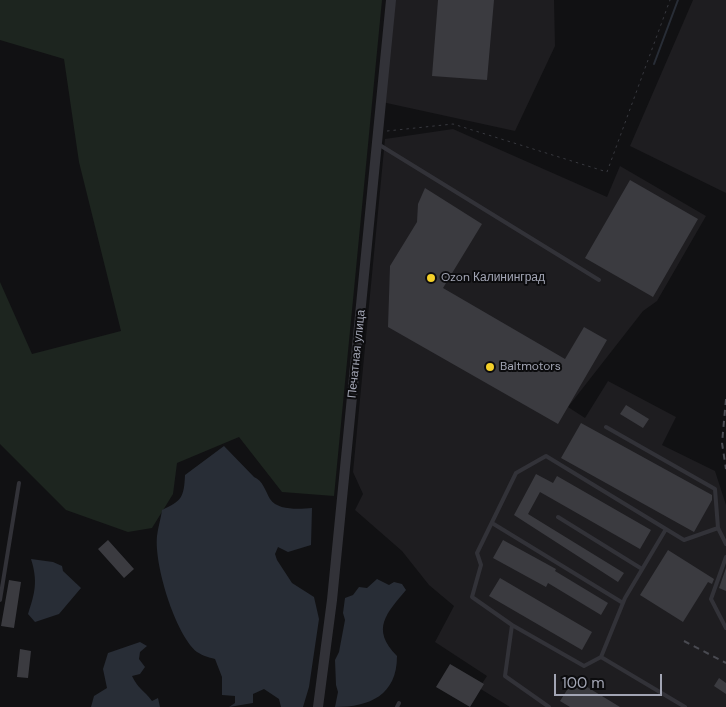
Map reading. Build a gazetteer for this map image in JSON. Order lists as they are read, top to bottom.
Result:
{
  "streets": {
    "street": ["Печатная улица"]
  },
  "places": ["Ozon Калининград", "Baltmotors"],
  "scale_bar": "100 m"
}
